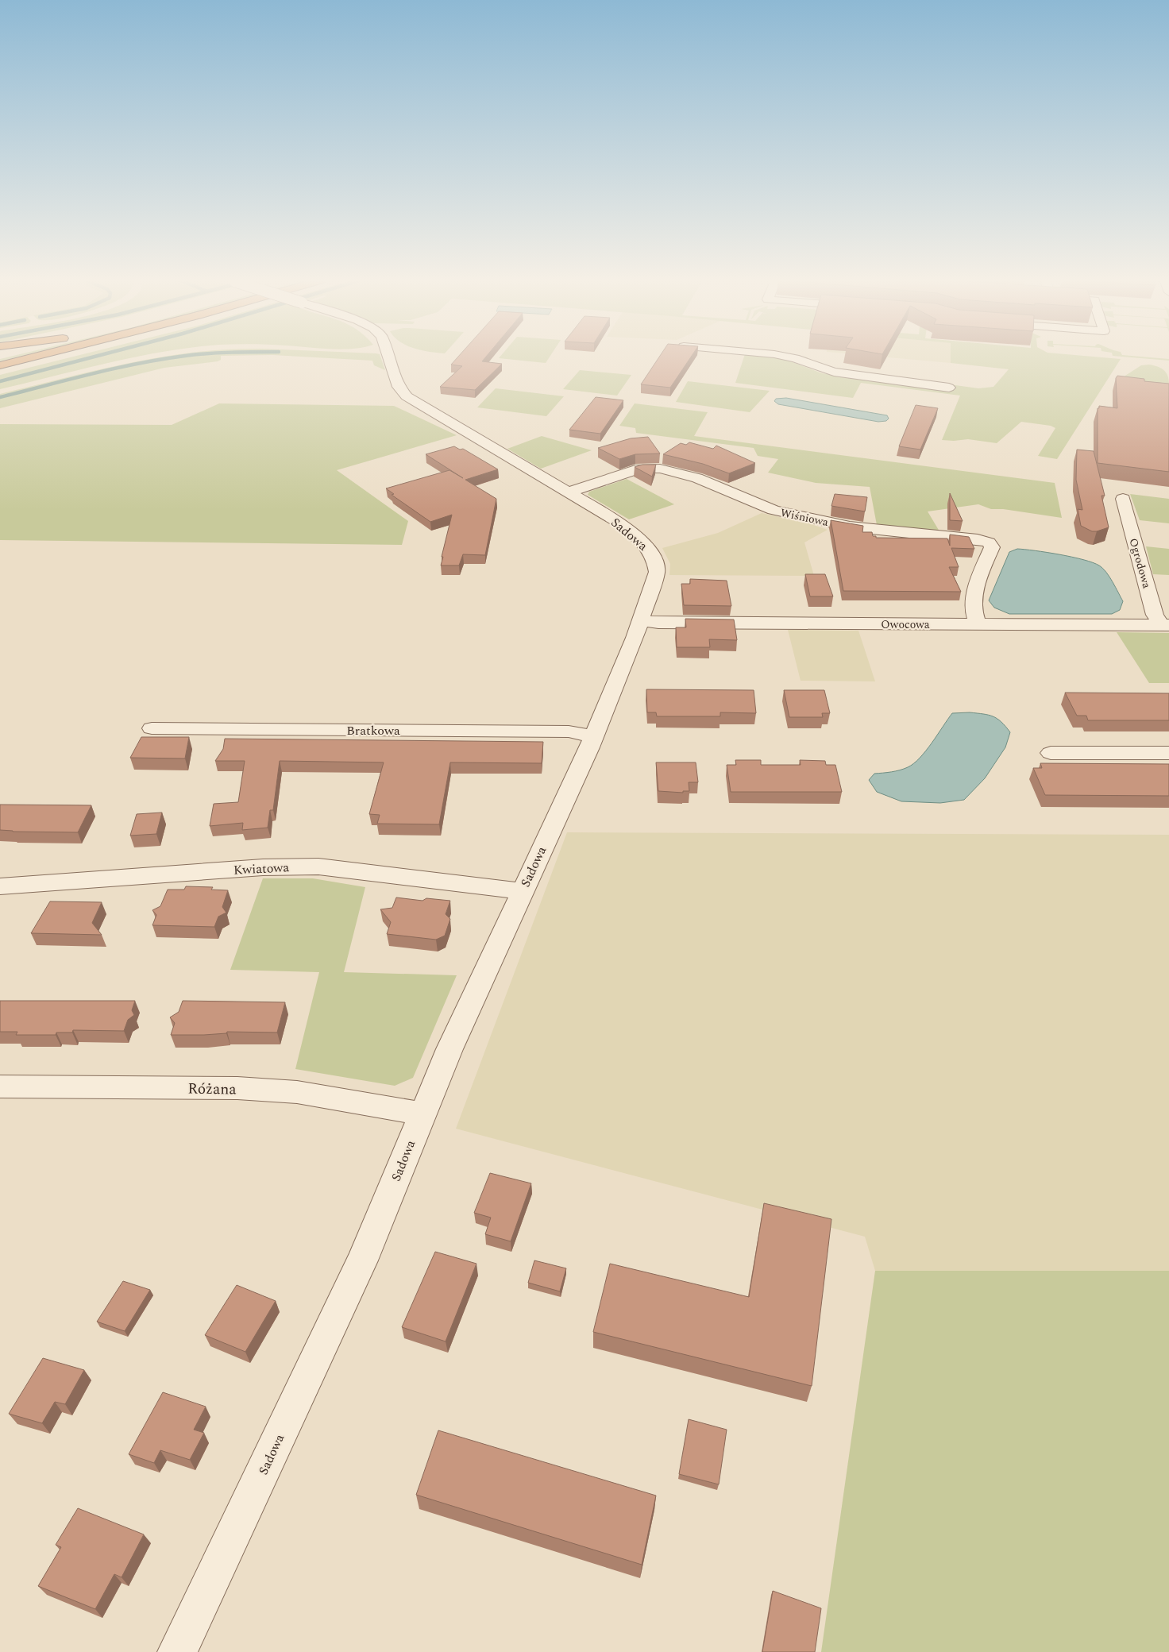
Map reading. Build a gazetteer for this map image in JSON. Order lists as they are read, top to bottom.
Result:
{
  "streets": {
    "street": [
      "Wiśniowa",
      "Sadowa",
      "Ogrodowa",
      "Owocowa",
      "Bratkowa",
      "Kwiatowa",
      "Różana"
    ]
  },
  "crossings": [
    ["Wiśniowa", "Sadowa"],
    ["Wiśniowa", "Owocowa"],
    ["Sadowa", "Owocowa"],
    ["Sadowa", "Bratkowa"],
    ["Sadowa", "Kwiatowa"],
    ["Sadowa", "Różana"],
    ["Ogrodowa", "Owocowa"]
  ]
}
